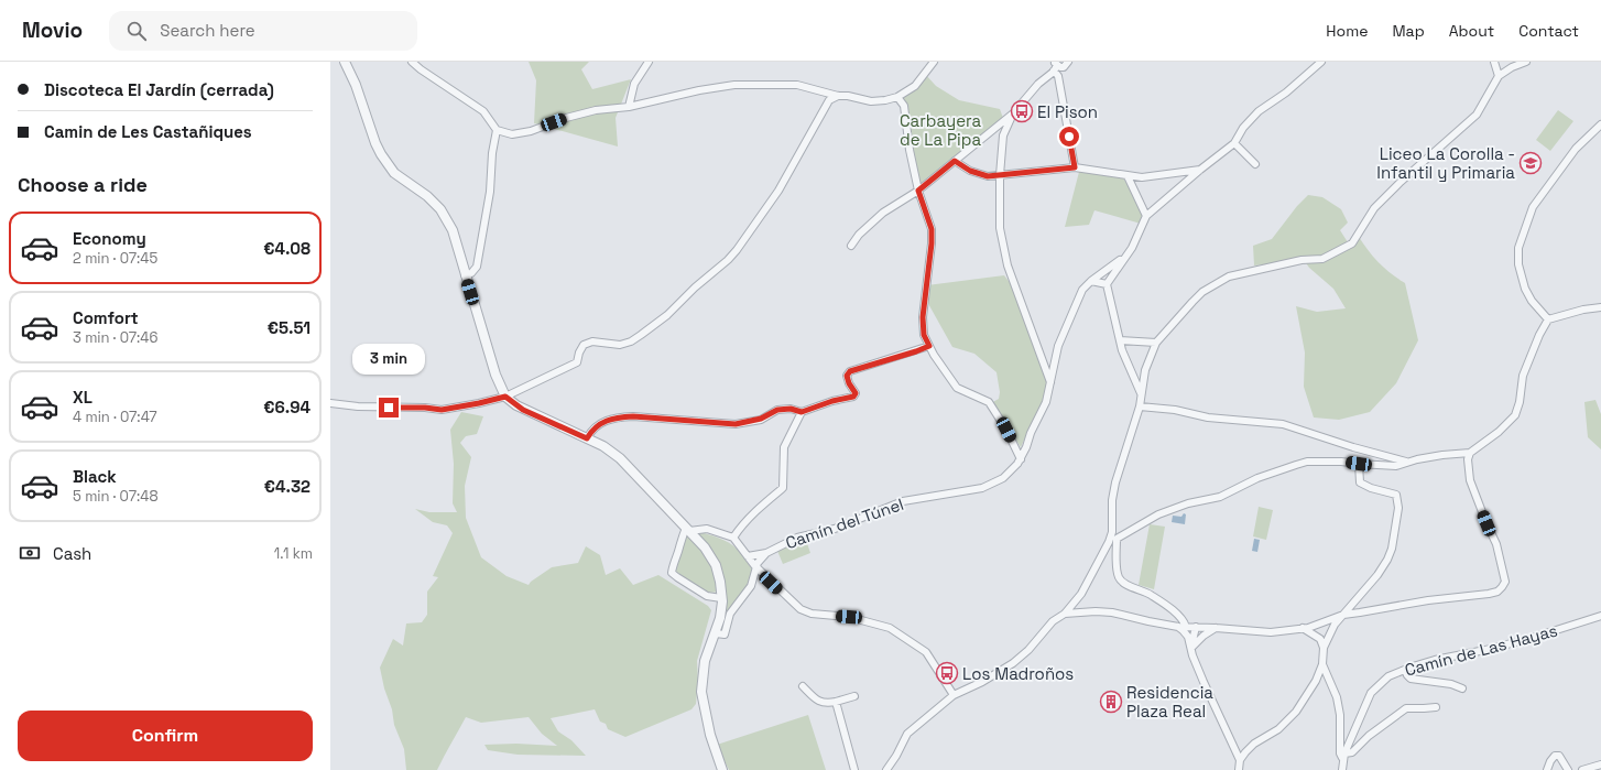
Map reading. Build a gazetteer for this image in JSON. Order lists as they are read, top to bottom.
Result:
{
  "streets": {
    "street": ["Camín del Túnel", "Camín de Las Hayas"]
  },
  "parks": ["Carbayera de La Pipa"],
  "places": {
    "bus stop": ["El Pison", "Los Madroños"],
    "school or university": ["Liceo La Corolla - Infantil y Primaria"],
    "building": ["Residencia Plaza Real"]
  },
  "page": {
    "header": "Movio",
    "search": "Search here",
    "nav": [
      "Home",
      "Map",
      "About",
      "Contact"
    ],
    "banner": ["Discoteca El Jardín (cerrada)", "Camin de Les Castañiques"],
    "heading": "Choose a ride",
    "list": [
      {
        "name": "Economy",
        "note": "2 min · 07:45",
        "value": "€4.08"
      },
      {
        "name": "Comfort",
        "note": "3 min · 07:46",
        "value": "€5.51"
      },
      {
        "name": "XL",
        "note": "4 min · 07:47",
        "value": "€6.94"
      },
      {
        "name": "Black",
        "note": "5 min · 07:48",
        "value": "€4.32"
      }
    ],
    "bubble": "3 min",
    "pay": ["Cash", "1.1 km"],
    "buttons": "Confirm"
  }
}
